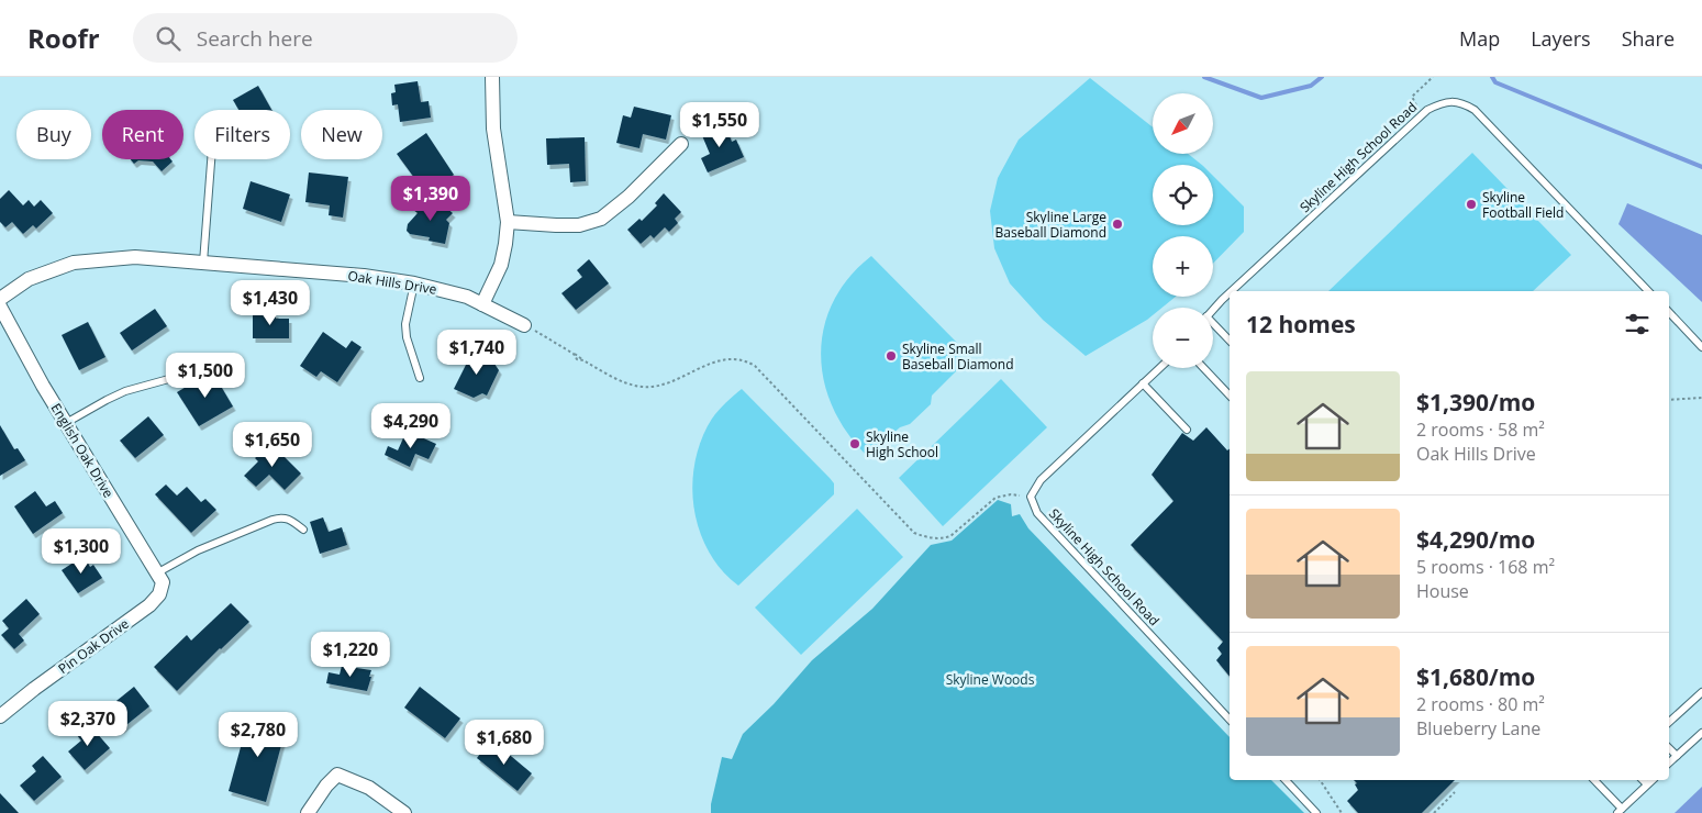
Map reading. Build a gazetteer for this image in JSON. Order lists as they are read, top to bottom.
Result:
{
  "streets": {
    "street": ["Oak Hills Drive", "English Oak Drive", "Pin Oak Drive"],
    "lane": ["Skyline High School Road"]
  },
  "crossings": [
    ["English Oak Drive", "Pin Oak Drive"]
  ],
  "parks": ["Skyline Woods"],
  "places": [
    "Skyline Football Field",
    "Skyline Large Baseball Diamond",
    "Skyline Small Baseball Diamond",
    "Skyline High School"
  ],
  "north": "bottom left",
  "page": {
    "header": "Roofr",
    "search": "Search here",
    "nav": ["Map", "Layers", "Share"],
    "map_buttons": ["+", "−"],
    "price": [
      "$1,550",
      "$1,390",
      "$1,430",
      "$1,740",
      "$1,500",
      "$4,290",
      "$1,650",
      "$1,300",
      "$1,220",
      "$2,370",
      "$2,780",
      "$1,680"
    ],
    "chip": [
      "Buy",
      "Rent",
      "Filters",
      "New"
    ],
    "heading": "12 homes",
    "list": [
      {
        "name": "$1,390/mo",
        "note": "2 rooms · 58 m² · Oak Hills Drive"
      },
      {
        "name": "$4,290/mo",
        "note": "5 rooms · 168 m² · House"
      },
      {
        "name": "$1,680/mo",
        "note": "2 rooms · 80 m² · Blueberry Lane"
      }
    ]
  }
}
